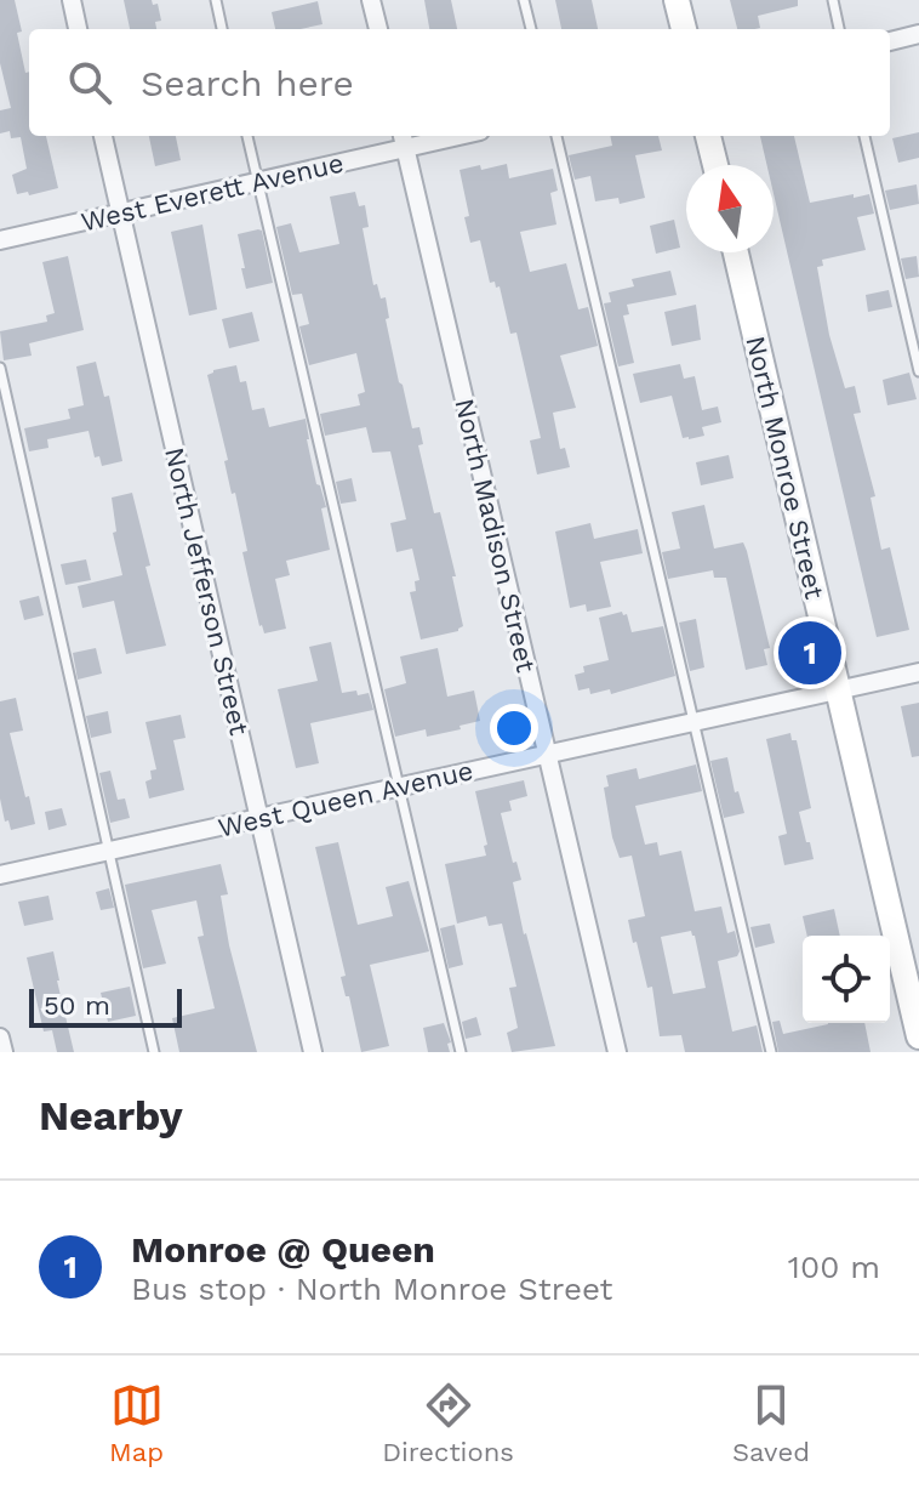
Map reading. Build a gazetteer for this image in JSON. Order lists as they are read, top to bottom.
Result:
{
  "streets": {
    "main road": ["North Monroe Street"],
    "street": [
      "West Everett Avenue",
      "North Madison Street",
      "North Jefferson Street",
      "West Queen Avenue"
    ]
  },
  "crossings": [
    ["West Everett Avenue", "North Madison Street"],
    ["West Everett Avenue", "North Jefferson Street"],
    ["North Monroe Street", "West Queen Avenue"],
    ["North Madison Street", "West Queen Avenue"],
    ["North Jefferson Street", "West Queen Avenue"]
  ],
  "scale_bar": "50 m",
  "north": "top",
  "page": {
    "search": "Search here",
    "pins": "1",
    "scale": "50 m",
    "heading": "Nearby",
    "list": [
      {
        "mark": "1",
        "name": "Monroe @ Queen",
        "note": "Bus stop · North Monroe Street",
        "value": "100 m"
      }
    ],
    "nav": ["Map", "Directions", "Saved"]
  }
}
